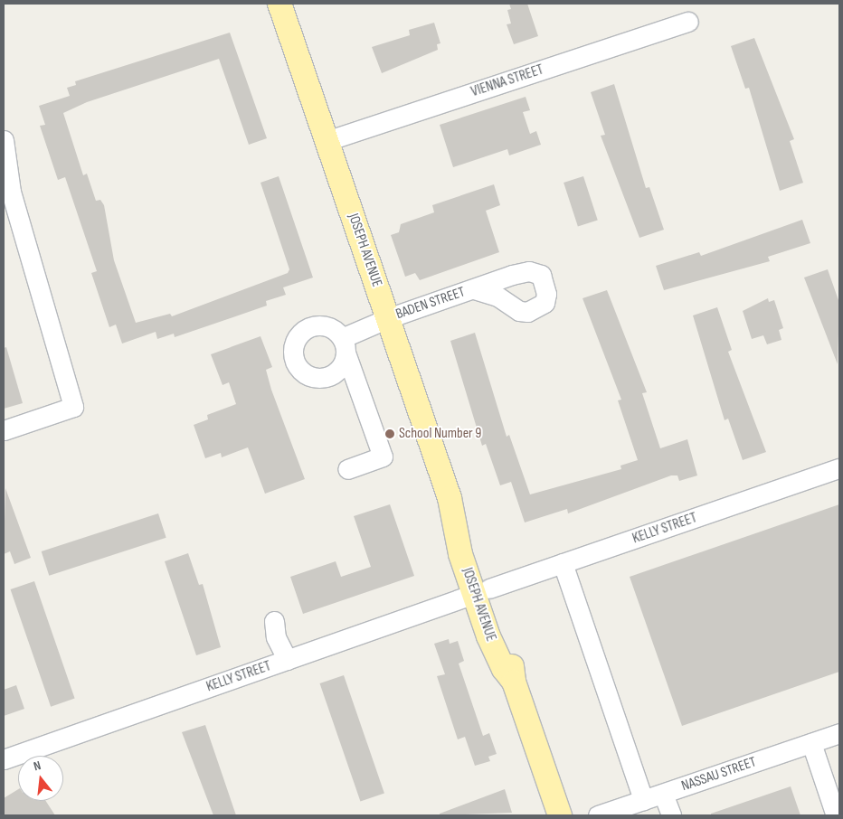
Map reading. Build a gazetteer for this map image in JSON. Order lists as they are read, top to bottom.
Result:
{
  "streets": {
    "main road": ["JOSEPH AVENUE"],
    "street": [
      "VIENNA STREET",
      "BADEN STREET",
      "KELLY STREET",
      "NASSAU STREET"
    ]
  },
  "crossings": [
    ["VIENNA STREET", "JOSEPH AVENUE"],
    ["JOSEPH AVENUE", "BADEN STREET"],
    ["JOSEPH AVENUE", "KELLY STREET"]
  ],
  "places": ["School Number 9"],
  "north": "top"
}
